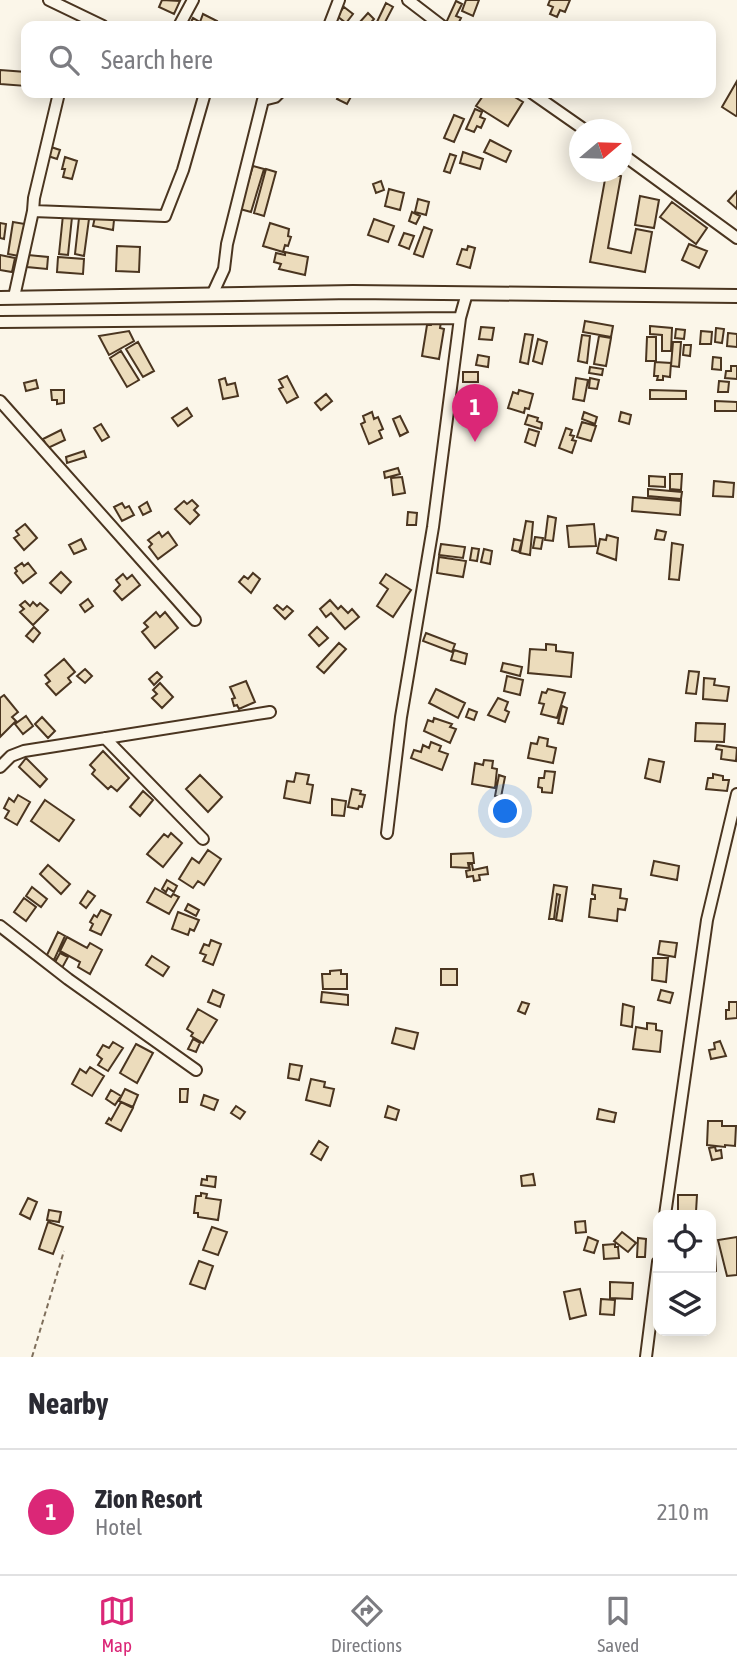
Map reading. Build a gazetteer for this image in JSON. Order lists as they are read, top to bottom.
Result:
{
  "north": "right",
  "page": {
    "search": "Search here",
    "pins": "1",
    "heading": "Nearby",
    "list": [
      {
        "mark": "1",
        "name": "Zion Resort",
        "note": "Hotel",
        "value": "210 m"
      }
    ],
    "nav": ["Map", "Directions", "Saved"]
  }
}
